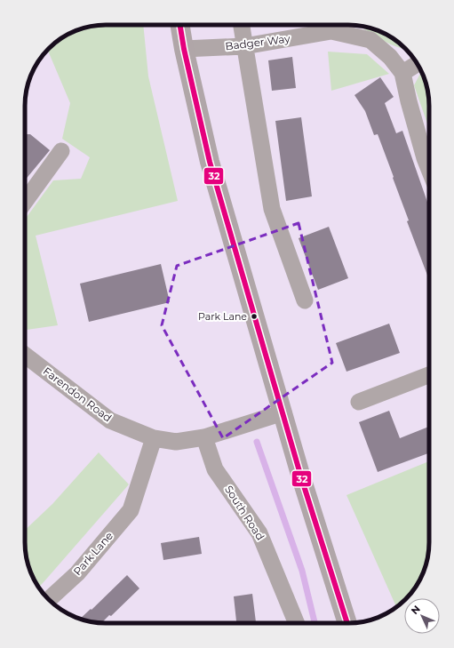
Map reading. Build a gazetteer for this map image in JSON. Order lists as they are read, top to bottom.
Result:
{
  "streets": {
    "street": [
      "Badger Way",
      "Farendon Road",
      "South Road",
      "Park Lane"
    ]
  },
  "crossings": [
    ["Farendon Road", "South Road"],
    ["Farendon Road", "Park Lane"]
  ],
  "places": ["Park Lane"],
  "lines": ["transit line 32"],
  "north": "top left"
}
